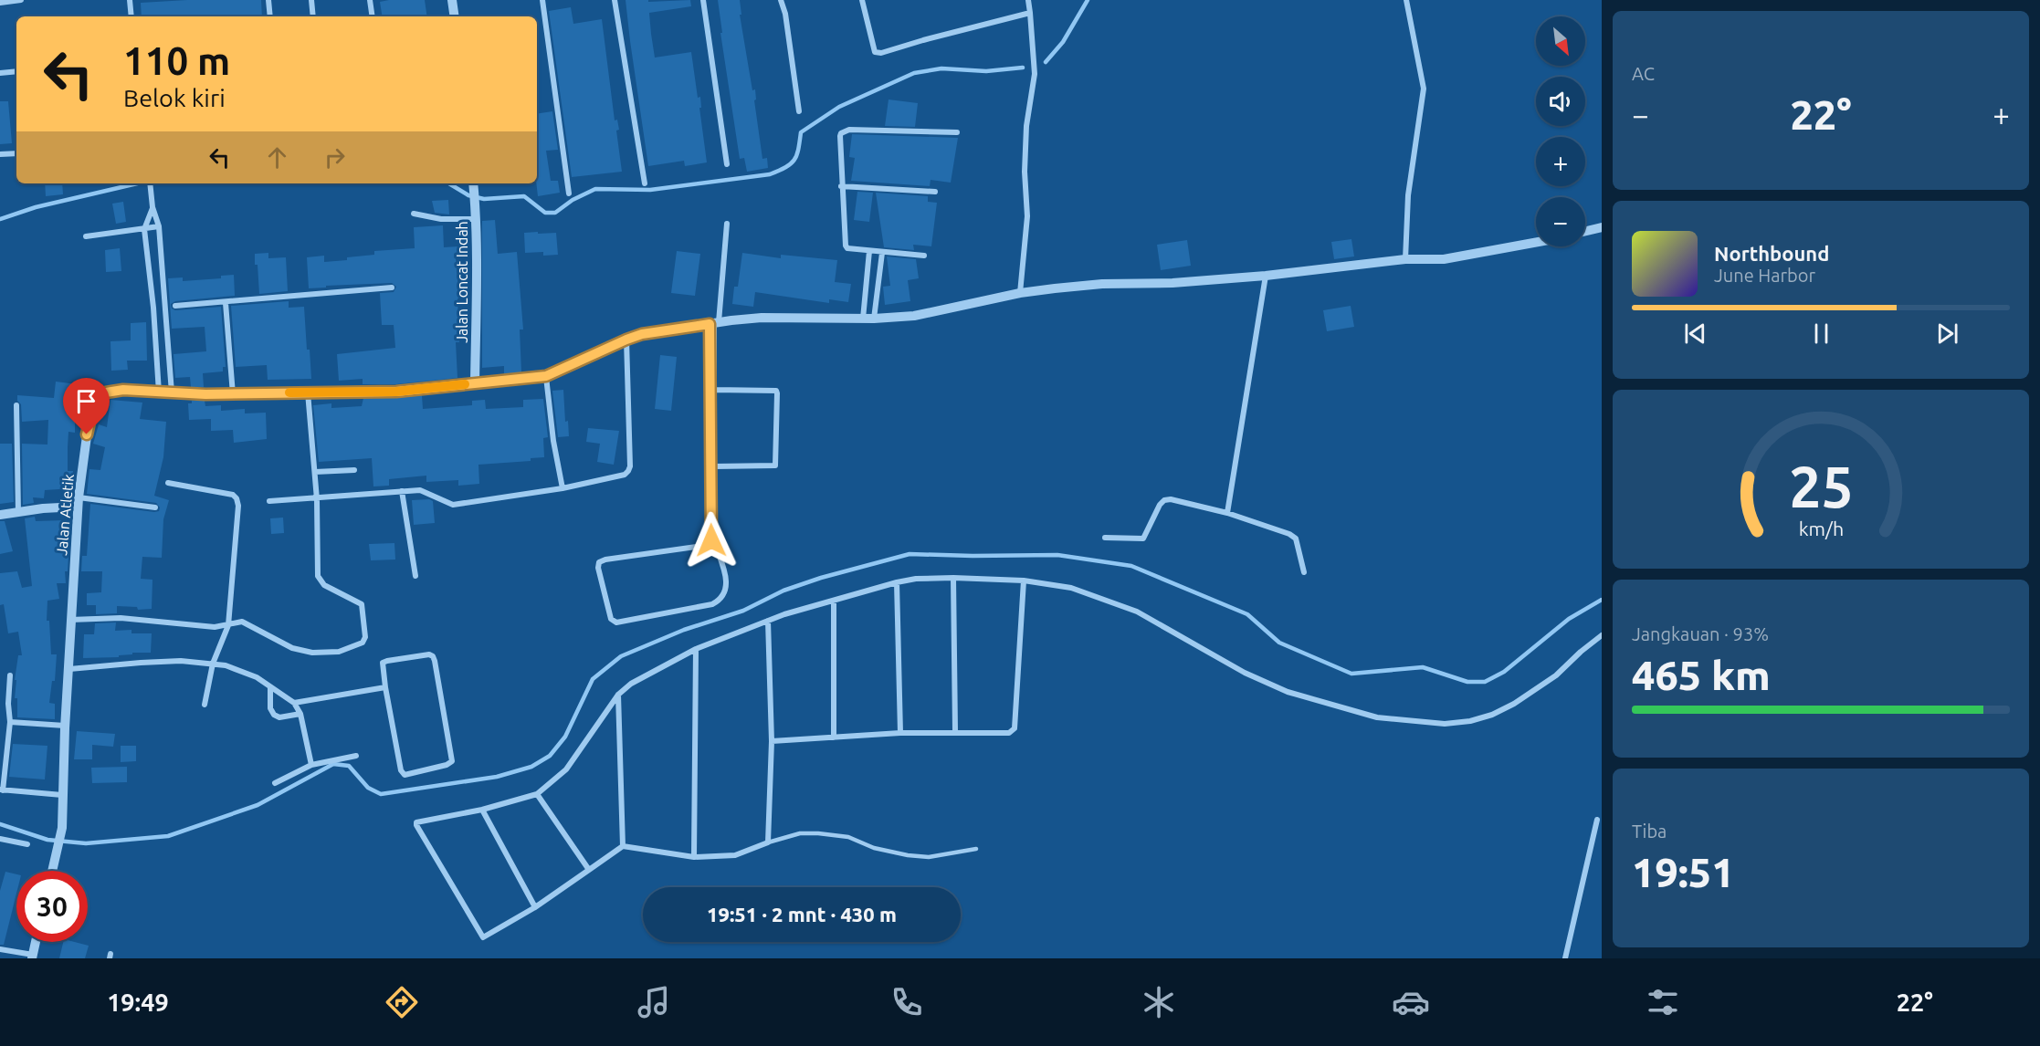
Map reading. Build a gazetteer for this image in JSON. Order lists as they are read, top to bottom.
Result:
{
  "streets": {
    "street": ["Jalan Loncat Indah", "Jalan Atletik"]
  },
  "crossings": [
    ["Jalan Loncat Indah", "Jalan Atletik"]
  ],
  "north": "bottom right",
  "page": {
    "tile": [
      "AC",
      ["Jangkauan · 93%", "465 km"],
      ["Tiba", "19:51"]
    ],
    "map_buttons": ["+", "−"],
    "turn": ["110 m", "Belok kiri"],
    "heat": ["−", "22°", "+"],
    "song": ["Northbound", "June Harbor"],
    "limit": "30",
    "trip": "19:51 · 2 mnt · 430 m",
    "tabs": ["19:49", "22°"],
    "gauge": ["25", "km/h"]
  }
}
